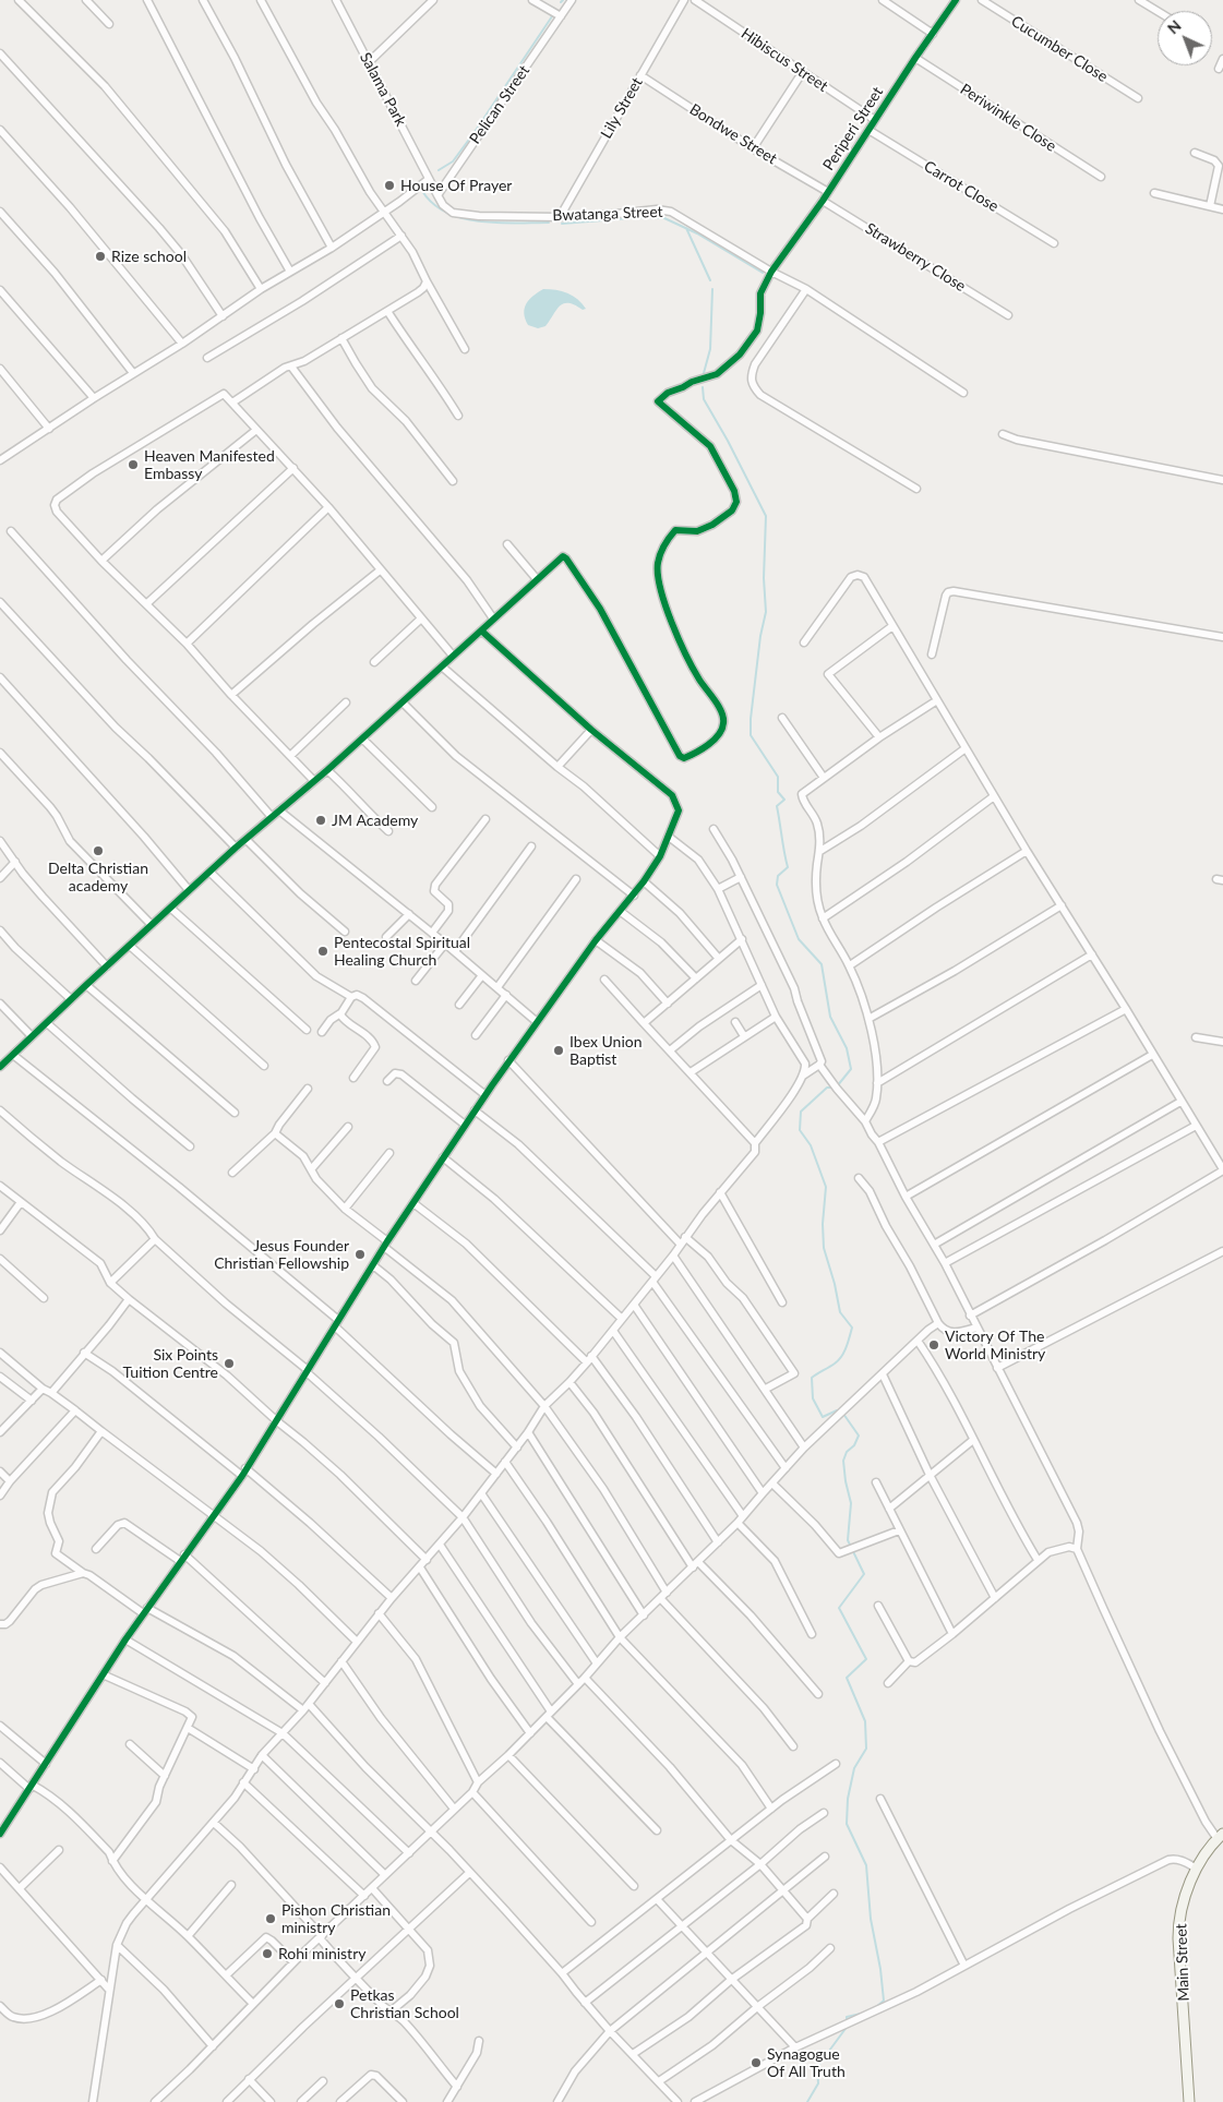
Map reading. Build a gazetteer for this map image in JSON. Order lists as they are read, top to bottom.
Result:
{
  "streets": {
    "main road": ["Main Street"],
    "street": [
      "Cucumber Close",
      "Hibiscus Street",
      "Salama Park",
      "Pelican Street",
      "Lily Street",
      "Periwinkle Close",
      "Periperi Street",
      "Bondwe Street",
      "Carrot Close",
      "Bwatanga Street",
      "Strawberry Close"
    ]
  },
  "crossings": [
    ["Hibiscus Street", "Periperi Street"],
    ["Pelican Street", "Bwatanga Street"],
    ["Lily Street", "Bondwe Street"],
    ["Lily Street", "Bwatanga Street"],
    ["Periwinkle Close", "Periperi Street"],
    ["Periperi Street", "Bondwe Street"],
    ["Periperi Street", "Carrot Close"],
    ["Periperi Street", "Bwatanga Street"],
    ["Periperi Street", "Strawberry Close"]
  ],
  "places": [
    "House Of Prayer",
    "Rize school",
    "Heaven Manifested Embassy",
    "JM Academy",
    "Delta Christian academy",
    "Pentecostal Spiritual Healing Church",
    "Ibex Union Baptist",
    "Jesus Founder Christian Fellowship",
    "Victory Of The World Ministry",
    "Six Points Tuition Centre",
    "Pishon Christian ministry",
    "Rohi ministry",
    "Petkas Christian School",
    "Synagogue Of All Truth"
  ],
  "north": "top left"
}
